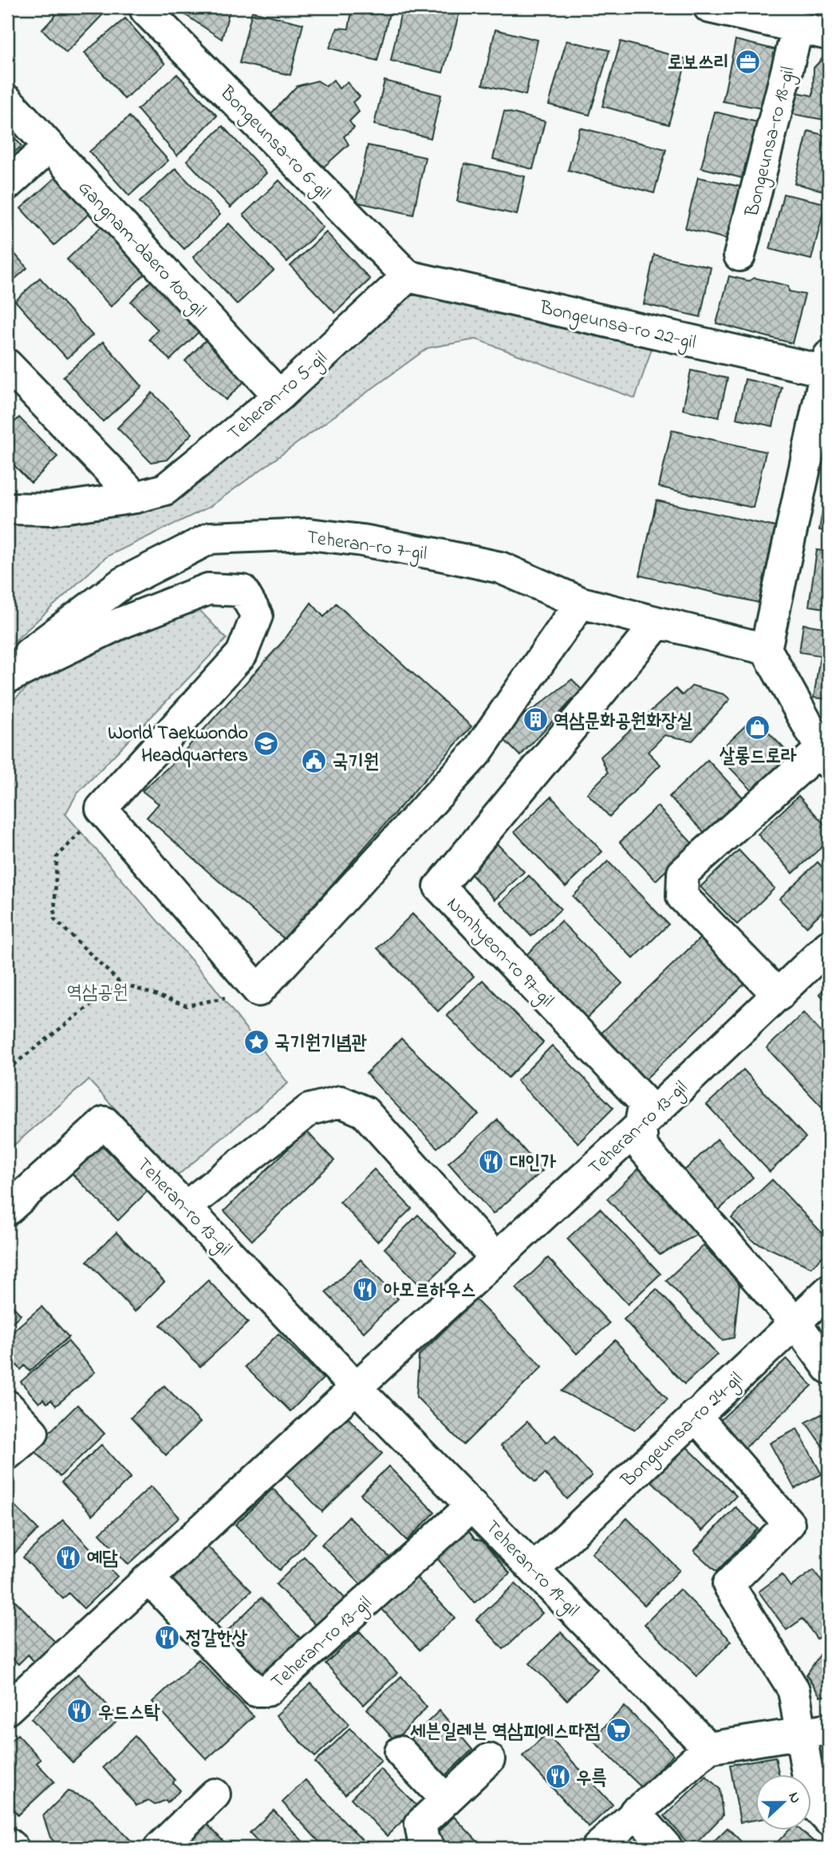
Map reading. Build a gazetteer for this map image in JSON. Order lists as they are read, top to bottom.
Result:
{
  "streets": {
    "street": [
      "Bongeunsa-ro 18-gil",
      "Bongeunsa-ro 6-gil",
      "Gangnam-daero 100-gil",
      "Bongeunsa-ro 22-gil",
      "Teheran-ro 5-gil",
      "Teheran-ro 7-gil",
      "Nonhyeon-ro 97-gil",
      "Teheran-ro 13-gil",
      "Bongeunsa-ro 24-gil",
      "Teheran-ro 19-gil"
    ]
  },
  "crossings": [
    ["Bongeunsa-ro 6-gil", "Bongeunsa-ro 22-gil"],
    ["Bongeunsa-ro 6-gil", "Teheran-ro 5-gil"],
    ["Gangnam-daero 100-gil", "Teheran-ro 5-gil"],
    ["Bongeunsa-ro 22-gil", "Teheran-ro 5-gil"],
    ["Teheran-ro 7-gil", "Nonhyeon-ro 97-gil"],
    ["Nonhyeon-ro 97-gil", "Teheran-ro 13-gil"],
    ["Nonhyeon-ro 97-gil", "Bongeunsa-ro 24-gil"],
    ["Teheran-ro 13-gil", "Teheran-ro 19-gil"],
    ["Bongeunsa-ro 24-gil", "Teheran-ro 19-gil"]
  ],
  "parks": ["역삼공원"],
  "places": {
    "office": ["로보쓰리"],
    "building": ["역삼문화공원화장실"],
    "shop": ["살롱드로라"],
    "school or university": ["World Taekwondo Headquarters"],
    "public building": ["국기원"],
    "place": ["국기원기념관"],
    "restaurant": [
      "대인가",
      "아모르하우스",
      "예담",
      "정갈한상",
      "우드스탁",
      "우륵"
    ],
    "supermarket": ["세븐일레븐 역삼피에스따점"]
  },
  "north": "right"
}
